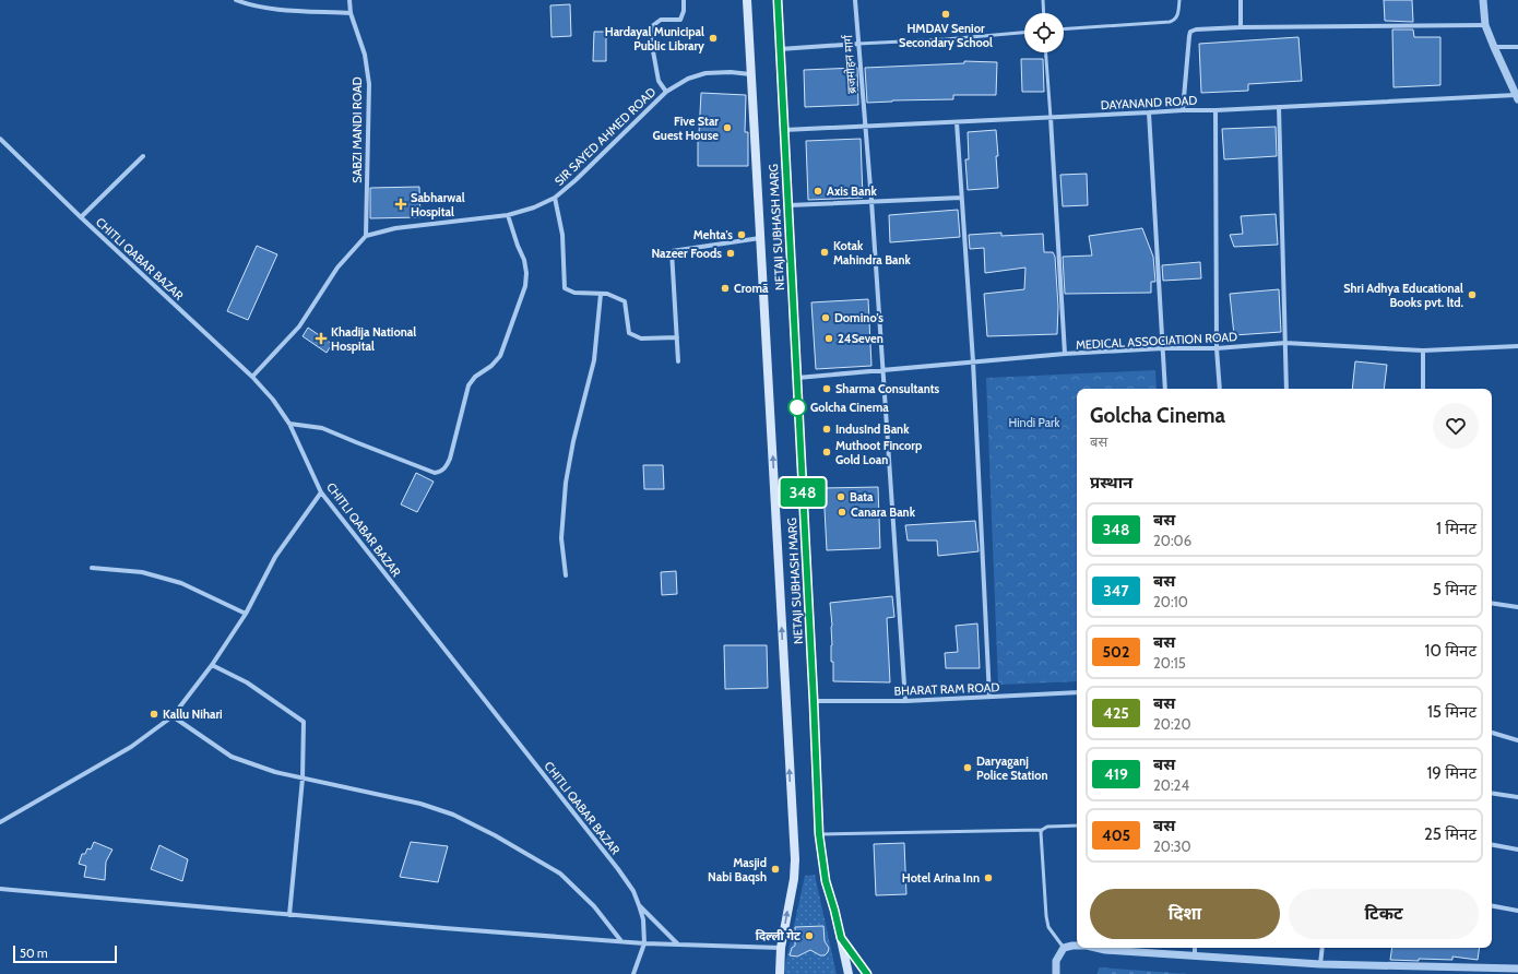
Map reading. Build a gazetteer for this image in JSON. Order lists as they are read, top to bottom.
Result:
{
  "streets": {
    "main road": ["NETAJI SUBHASH MARG"],
    "street": [
      "ब्रजमोहन मार्ग",
      "DAYANAND ROAD",
      "SABZI MANDI ROAD",
      "SIR SAYED AHMED ROAD",
      "CHITLI QABAR BAZAR",
      "MEDICAL ASSOCIATION ROAD",
      "BHARAT RAM ROAD"
    ]
  },
  "crossings": [
    ["ब्रजमोहन मार्ग", "DAYANAND ROAD"],
    ["ब्रजमोहन मार्ग", "MEDICAL ASSOCIATION ROAD"],
    ["ब्रजमोहन मार्ग", "BHARAT RAM ROAD"],
    ["DAYANAND ROAD", "NETAJI SUBHASH MARG"],
    ["SABZI MANDI ROAD", "SIR SAYED AHMED ROAD"],
    ["SIR SAYED AHMED ROAD", "NETAJI SUBHASH MARG"],
    ["NETAJI SUBHASH MARG", "MEDICAL ASSOCIATION ROAD"],
    ["NETAJI SUBHASH MARG", "BHARAT RAM ROAD"]
  ],
  "parks": ["Hindi Park"],
  "places": {
    "other": [
      "HMDAV Senior Secondary School",
      "Hardayal Municipal Public Library",
      "Five Star Guest House",
      "Axis Bank",
      "Mehta's",
      "Kotak Mahindra Bank",
      "Nazeer Foods",
      "Cromā",
      "Shri Adhya Educational Books pvt. ltd.",
      "Domino's",
      "24Seven",
      "Sharma Consultants",
      "Golcha Cinema",
      "IndusInd Bank",
      "Muthoot Fincorp Gold Loan",
      "Bata",
      "Canara Bank",
      "Kallu Nihari",
      "Daryaganj Police Station",
      "Masjid Nabi Baqsh",
      "Hotel Arina Inn",
      "दिल्ली गेट"
    ],
    "health": ["Sabharwal Hospital", "Khadija National Hospital"]
  },
  "lines": ["bus line 348"],
  "scale_bar": "50 m",
  "page": {
    "on_map": "348",
    "heading": [
      ["Golcha Cinema", "बस"],
      "प्रस्थान"
    ],
    "list": [
      {
        "mark": "348",
        "name": "बस",
        "note": "20:06",
        "value": "1 मिनट"
      },
      {
        "mark": "347",
        "name": "बस",
        "note": "20:10",
        "value": "5 मिनट"
      },
      {
        "mark": "502",
        "name": "बस",
        "note": "20:15",
        "value": "10 मिनट"
      },
      {
        "mark": "425",
        "name": "बस",
        "note": "20:20",
        "value": "15 मिनट"
      },
      {
        "mark": "419",
        "name": "बस",
        "note": "20:24",
        "value": "19 मिनट"
      },
      {
        "mark": "405",
        "name": "बस",
        "note": "20:30",
        "value": "25 मिनट"
      }
    ],
    "buttons": ["दिशा", "टिकट"],
    "scale": "50 m"
  }
}
